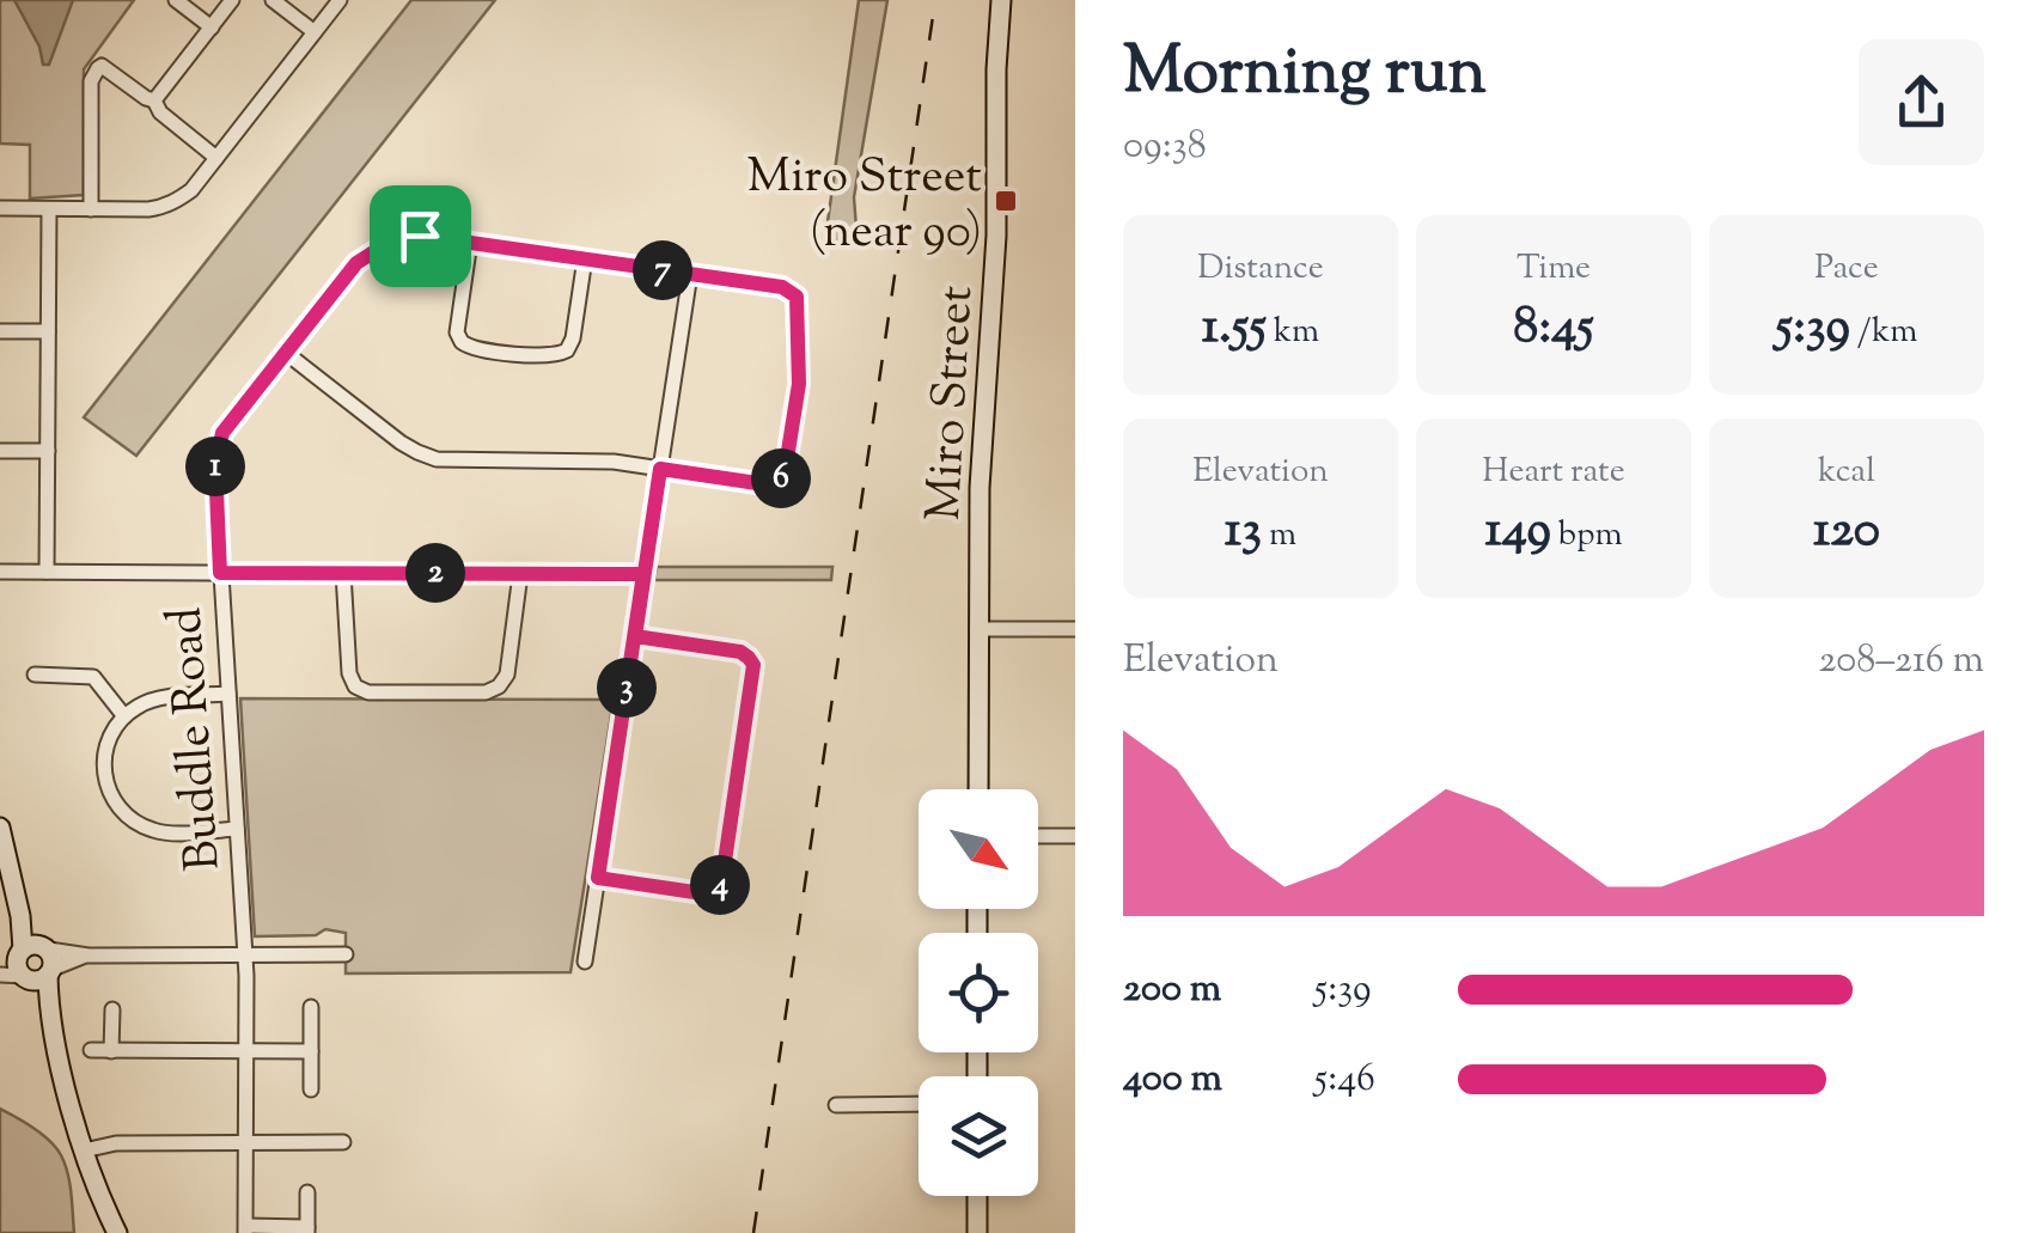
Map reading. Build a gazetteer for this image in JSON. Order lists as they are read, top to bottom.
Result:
{
  "streets": {
    "street": ["Miro Street", "Buddle Road"]
  },
  "places": {
    "transit": ["Miro Street (near 90)"]
  },
  "north": "bottom right",
  "page": {
    "heading": ["Morning run", "09:38"],
    "stats": [
      ["Distance", "1.55 km"],
      ["Time", "8:45"],
      ["Pace", "5:39 /km"],
      ["Elevation", "13 m"],
      ["Heart rate", "149 bpm"],
      ["kcal", "120"]
    ],
    "pins": [
      "7",
      "1",
      "6",
      "2",
      "3",
      "4"
    ],
    "chart": ["Elevation", "208–216 m"],
    "list": [
      {
        "name": "200 m",
        "note": "5:39"
      },
      {
        "name": "400 m",
        "note": "5:46"
      }
    ]
  }
}
